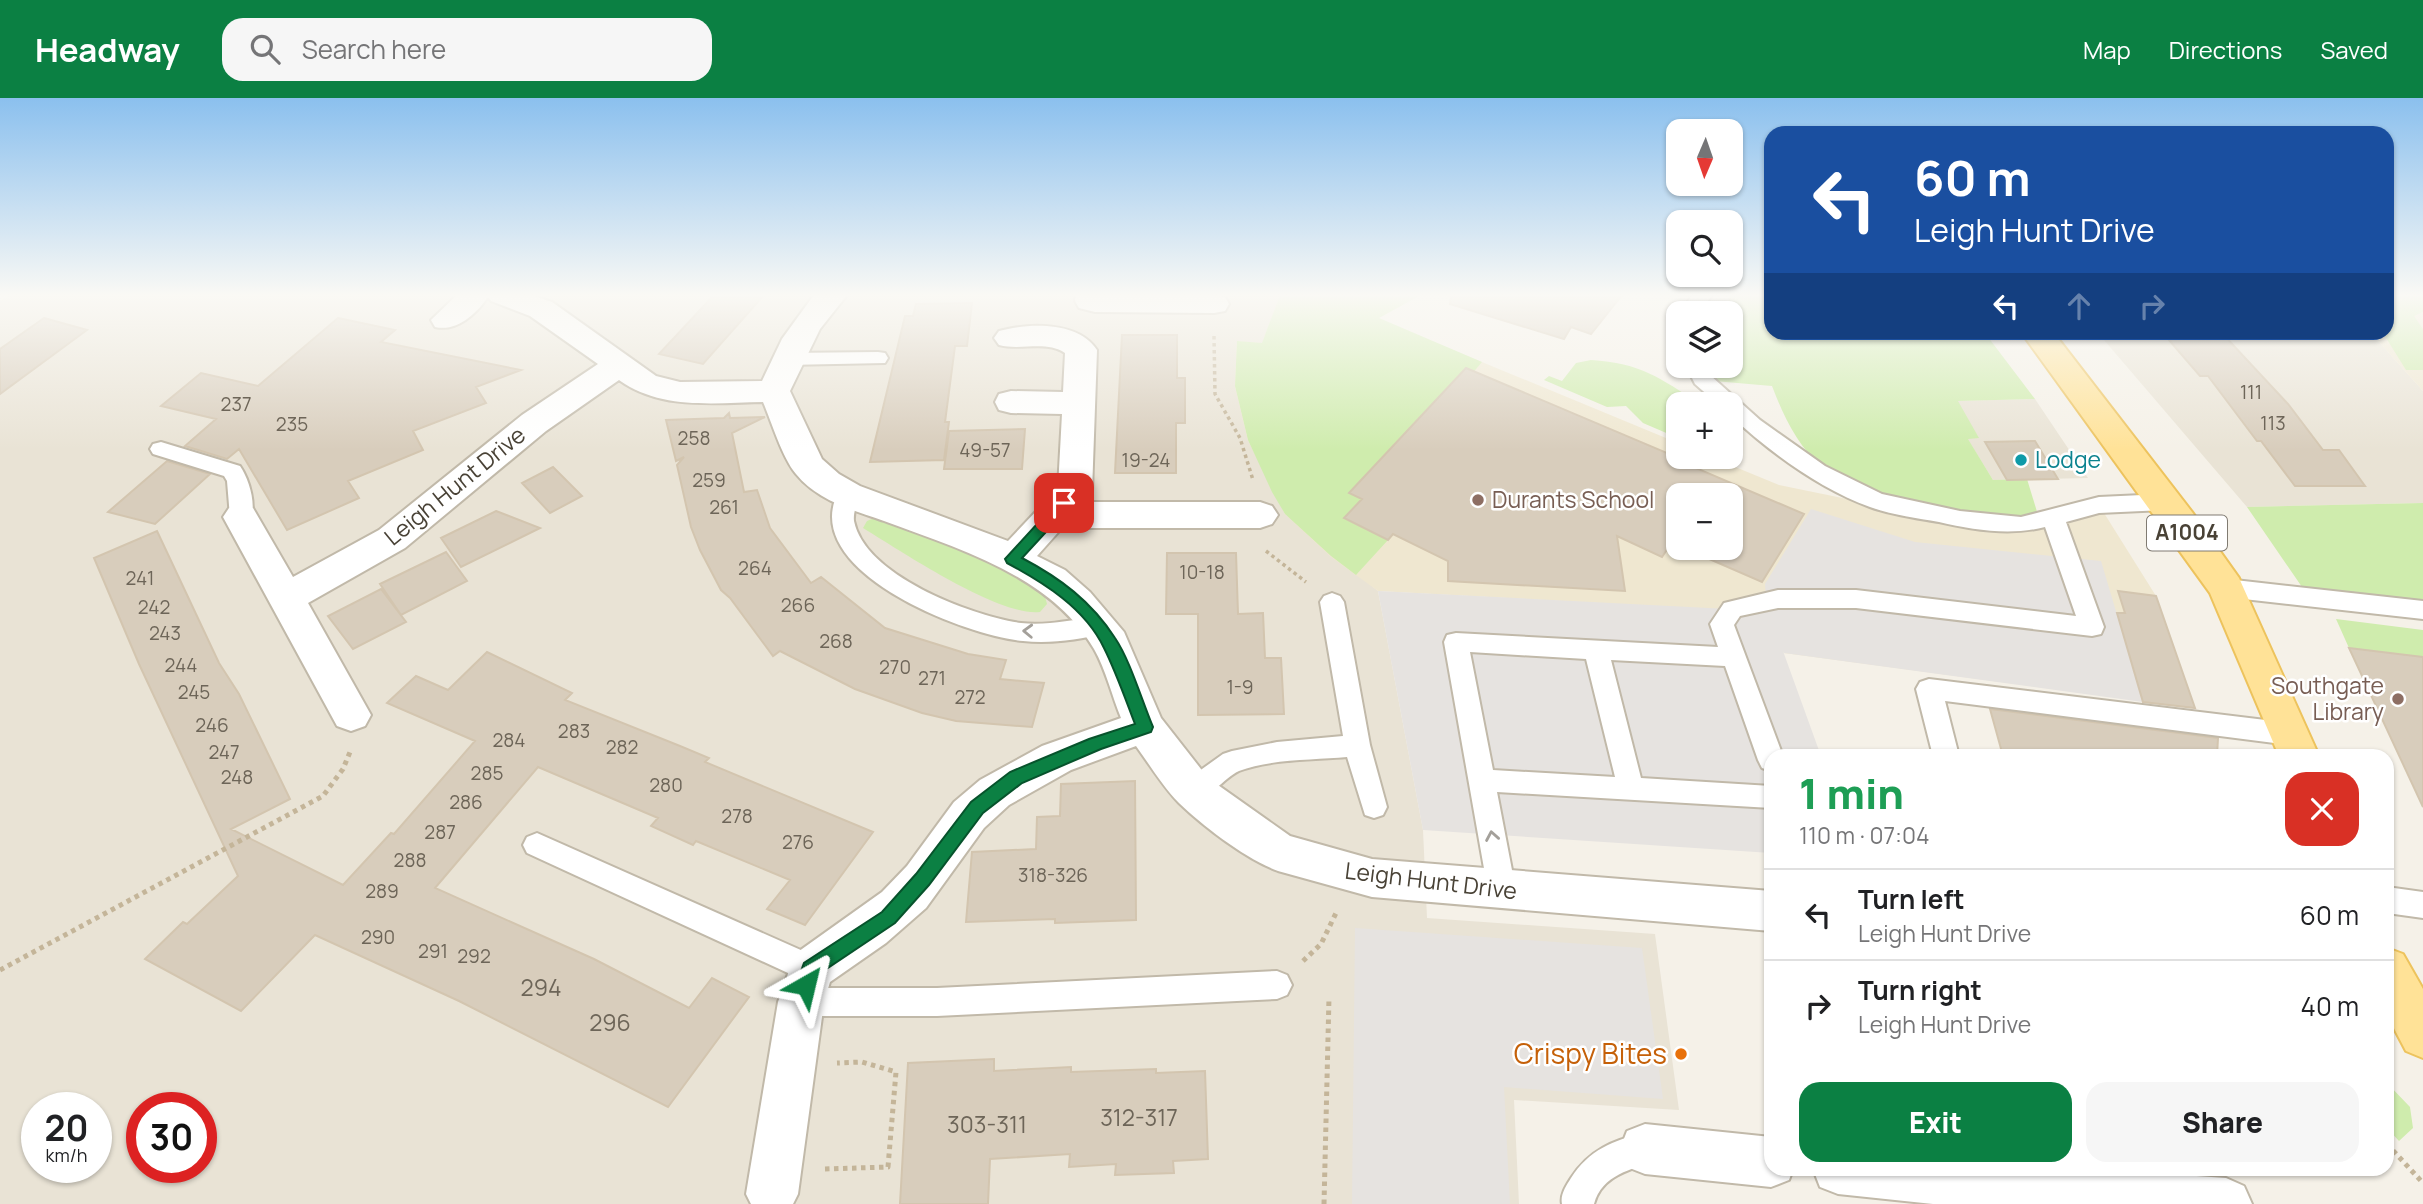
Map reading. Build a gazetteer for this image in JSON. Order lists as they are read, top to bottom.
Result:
{
  "streets": {
    "main road": ["A1004"],
    "street": ["Leigh Hunt Drive"]
  },
  "places": [
    "Lodge",
    "Durants School",
    "Southgate Library",
    "Crispy Bites"
  ],
  "house_numbers": [
    "111",
    "237",
    "113",
    "235",
    "258",
    "49-57",
    "19-24",
    "259",
    "261",
    "264",
    "10-18",
    "241",
    "266",
    "242",
    "243",
    "268",
    "244",
    "270",
    "271",
    "1-9",
    "245",
    "272",
    "246",
    "283",
    "284",
    "282",
    "247",
    "285",
    "248",
    "280",
    "286",
    "278",
    "287",
    "276",
    "288",
    "318-326",
    "289",
    "290",
    "291",
    "292",
    "294",
    "296",
    "312-317",
    "303-311"
  ],
  "north": "bottom",
  "page": {
    "header": "Headway",
    "search": "Search here",
    "nav": ["Map", "Directions", "Saved"],
    "map_buttons": ["+", "−"],
    "turn": ["60 m", "Leigh Hunt Drive"],
    "heading": ["1 min", "110 m · 07:04"],
    "list": [
      {
        "name": "Turn left",
        "note": "Leigh Hunt Drive",
        "value": "60 m"
      },
      {
        "name": "Turn right",
        "note": "Leigh Hunt Drive",
        "value": "40 m"
      }
    ],
    "buttons": ["Exit", "Share"],
    "speed": "20 km/h",
    "limit": "30"
  }
}
